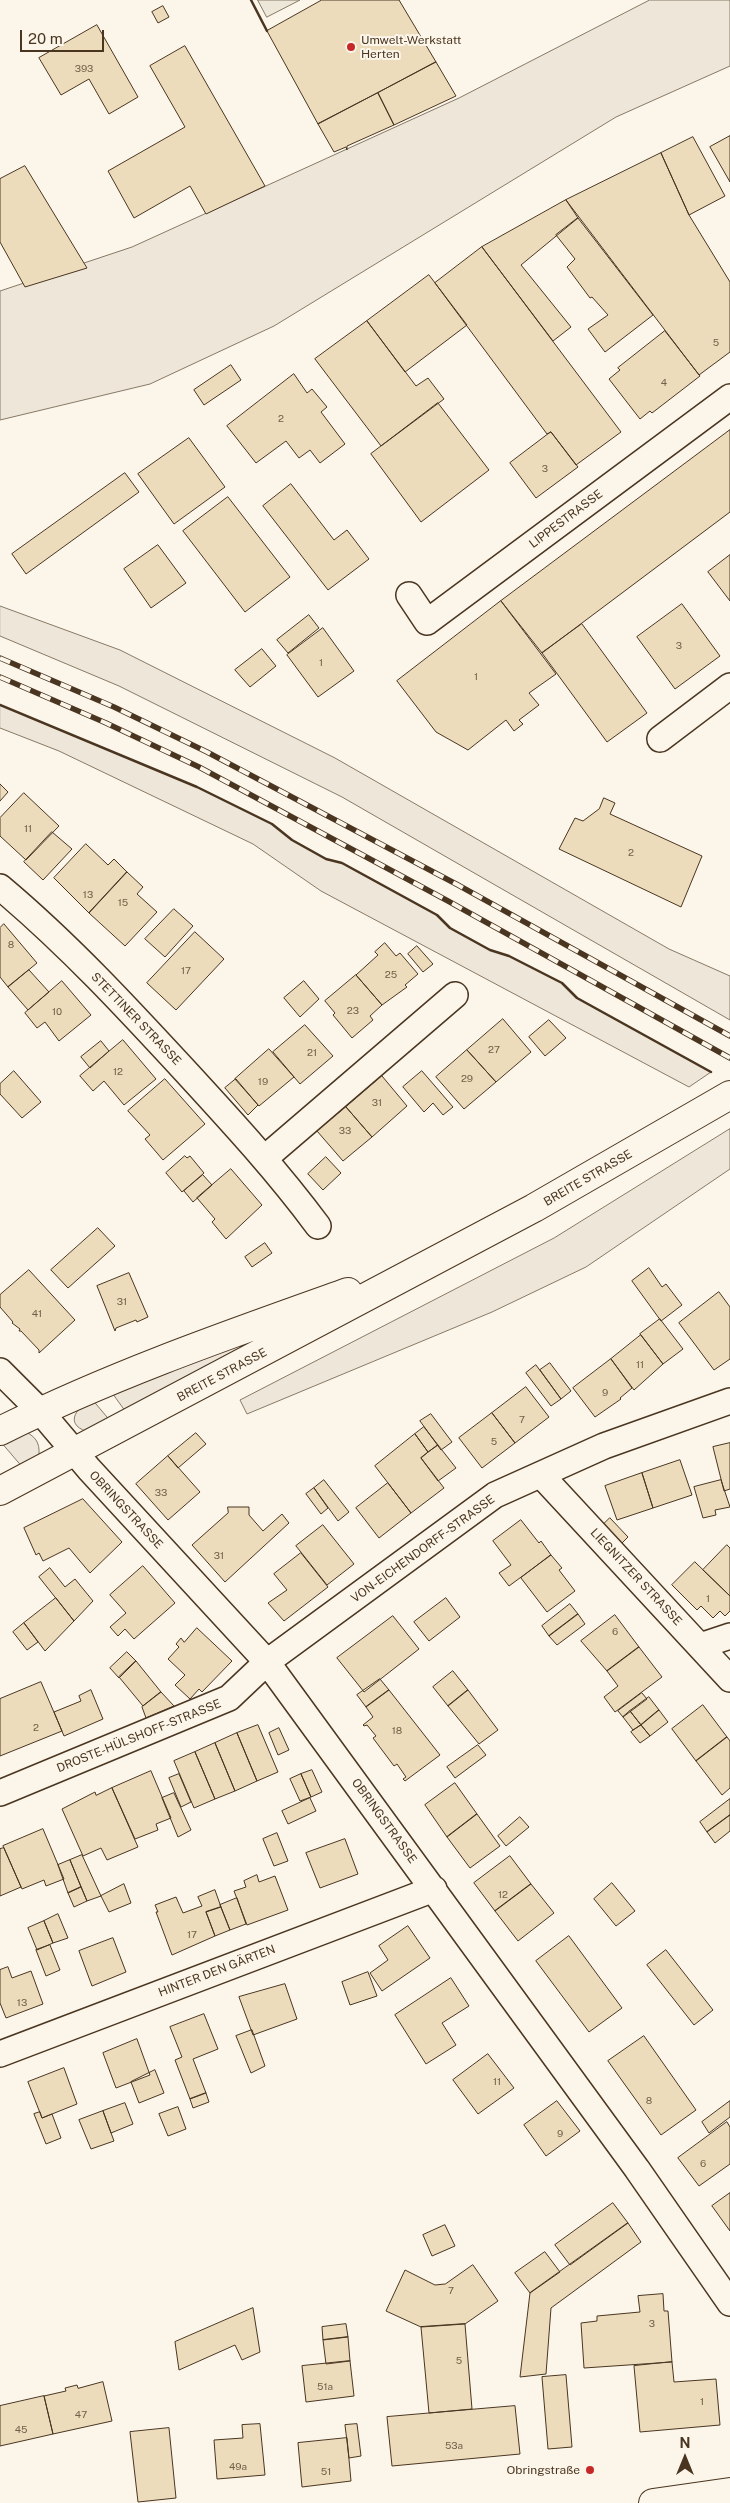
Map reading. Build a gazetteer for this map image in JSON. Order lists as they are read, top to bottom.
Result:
{
  "streets": {
    "street": [
      "LIPPESTRASSE",
      "STETTINER STRASSE",
      "BREITE STRASSE",
      "OBRINGSTRASSE",
      "VON-EICHENDORFF-STRASSE",
      "LIEGNITZER STRASSE",
      "DROSTE-HÜLSHOFF-STRASSE",
      "HINTER DEN GÄRTEN"
    ]
  },
  "crossings": [
    ["BREITE STRASSE", "OBRINGSTRASSE"],
    ["OBRINGSTRASSE", "VON-EICHENDORFF-STRASSE"],
    ["OBRINGSTRASSE", "DROSTE-HÜLSHOFF-STRASSE"],
    ["OBRINGSTRASSE", "HINTER DEN GÄRTEN"],
    ["VON-EICHENDORFF-STRASSE", "LIEGNITZER STRASSE"],
    ["VON-EICHENDORFF-STRASSE", "DROSTE-HÜLSHOFF-STRASSE"]
  ],
  "places": ["Umwelt-Werkstatt Herten", "Obringstraße"],
  "house_numbers": [
    "393",
    "5",
    "4",
    "2",
    "3",
    "3",
    "1",
    "1",
    "11",
    "2",
    "13",
    "15",
    "8",
    "17",
    "25",
    "23",
    "10",
    "27",
    "21",
    "12",
    "29",
    "19",
    "31",
    "33",
    "31",
    "41",
    "11",
    "9",
    "7",
    "5",
    "33",
    "31",
    "1",
    "6",
    "2",
    "18",
    "12",
    "17",
    "13",
    "11",
    "8",
    "9",
    "6",
    "7",
    "3",
    "5",
    "51a",
    "1",
    "47",
    "45",
    "53a",
    "49a",
    "51"
  ],
  "scale_bar": "20 m",
  "north": "top"
}
